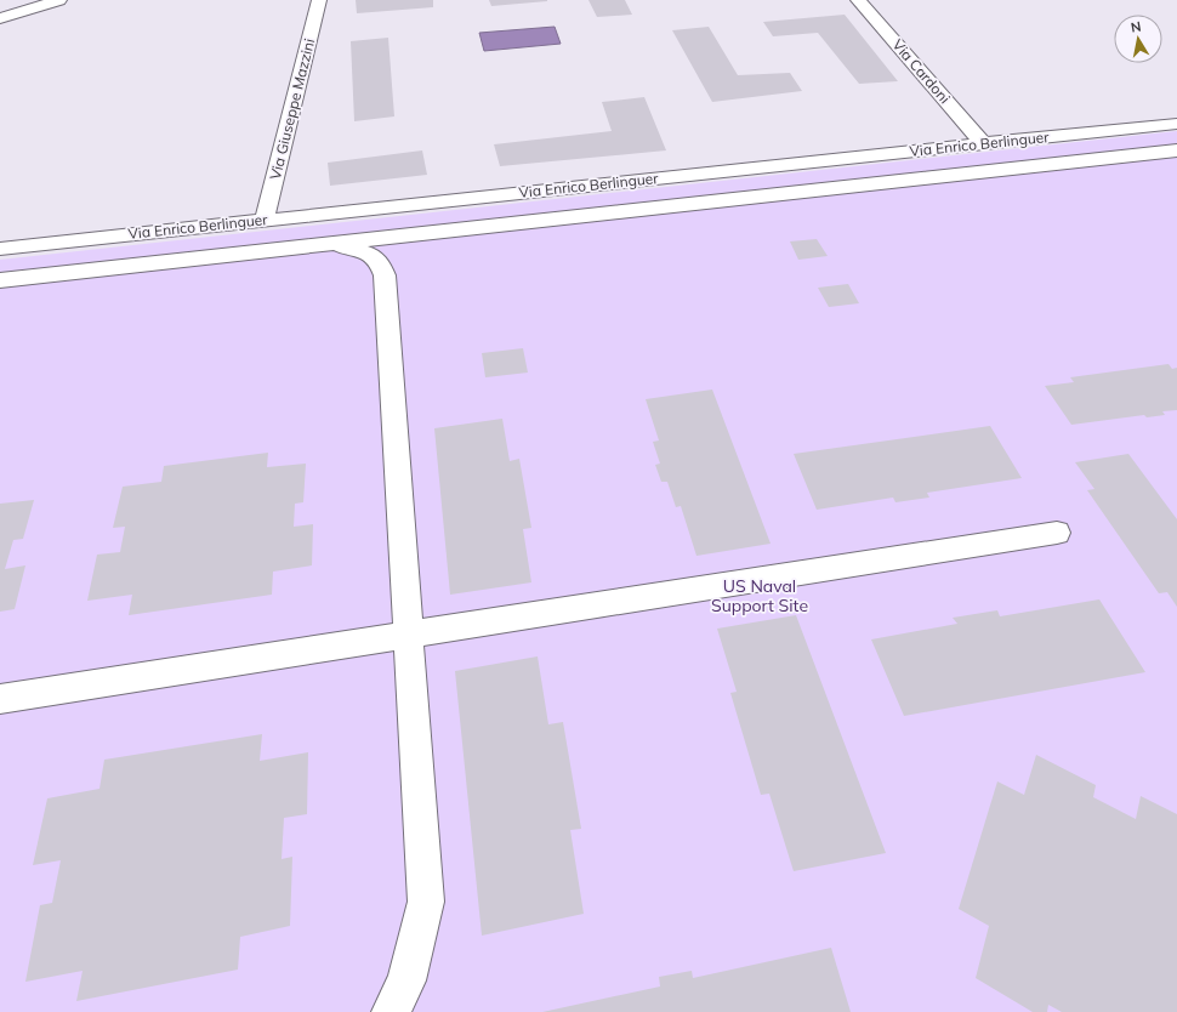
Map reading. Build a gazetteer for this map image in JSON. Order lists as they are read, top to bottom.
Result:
{
  "streets": {
    "street": ["Via Cardoni", "Via Giuseppe Mazzini", "Via Enrico Berlinguer"]
  },
  "crossings": [
    ["Via Cardoni", "Via Enrico Berlinguer"],
    ["Via Giuseppe Mazzini", "Via Enrico Berlinguer"]
  ],
  "parks": ["US Naval Support Site"],
  "north": "top"
}
